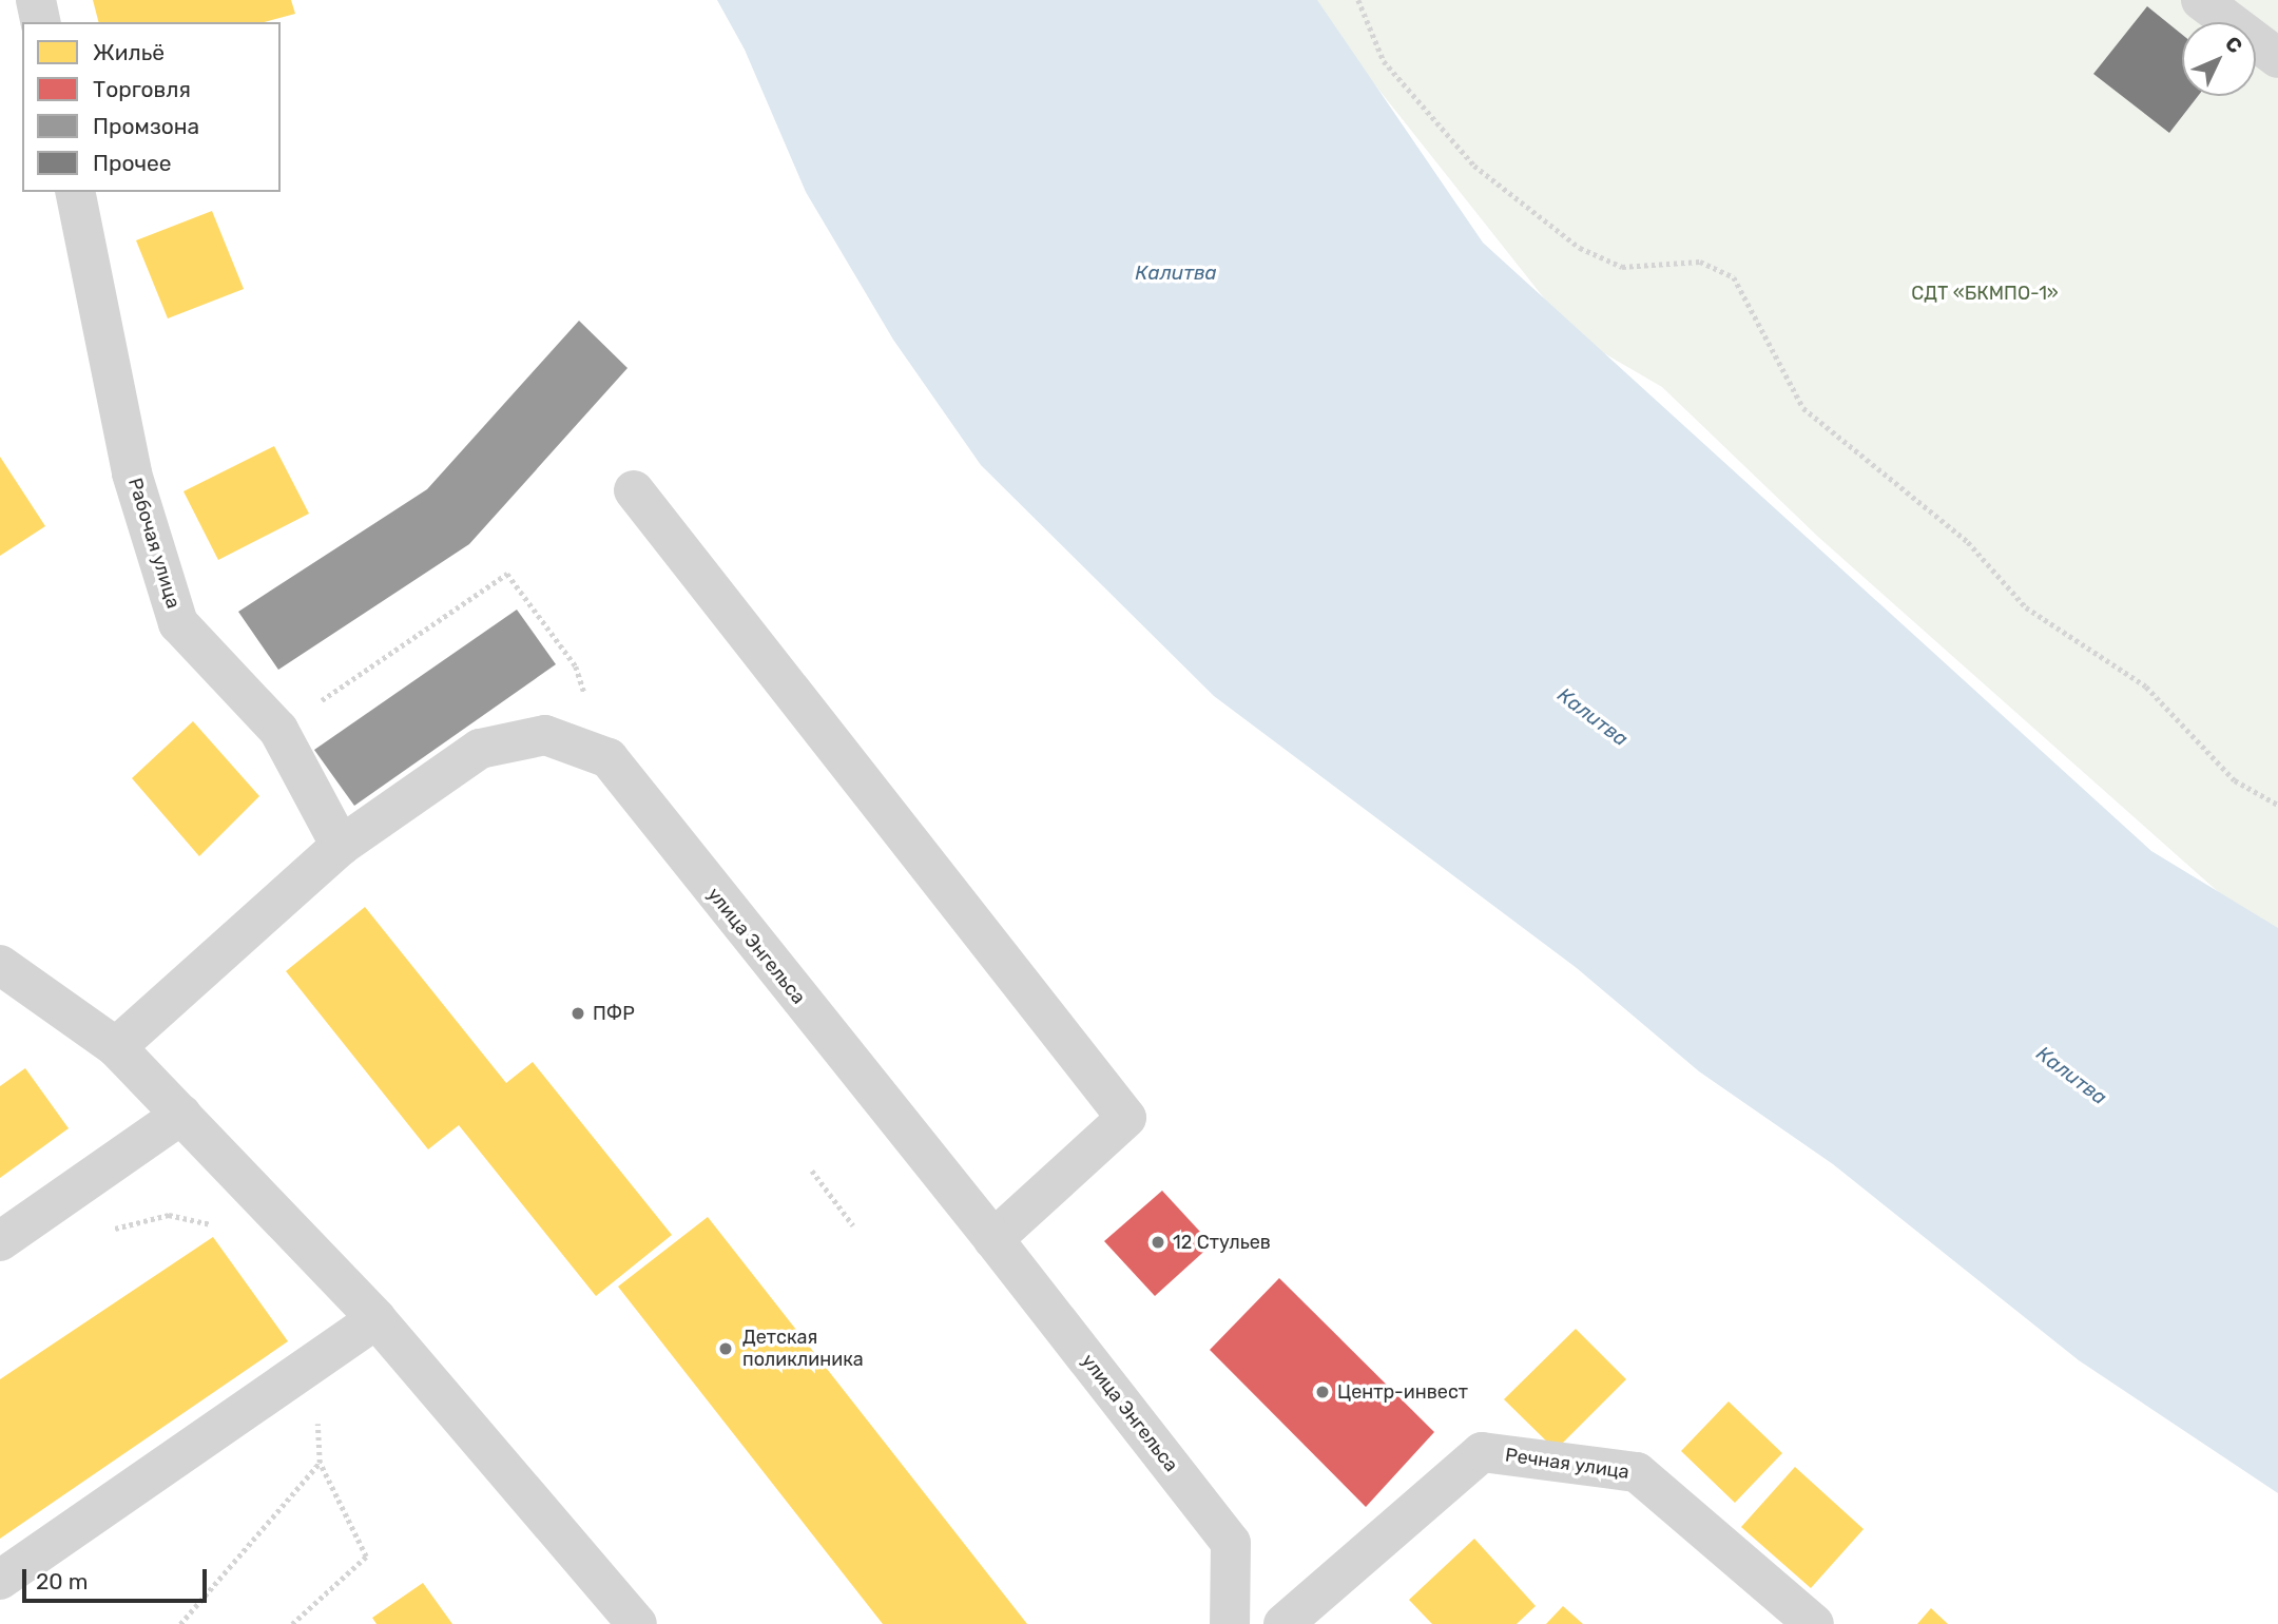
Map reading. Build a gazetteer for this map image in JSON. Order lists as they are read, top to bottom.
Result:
{
  "streets": {
    "street": ["Рабочая улица", "улица Энгельса", "Речная улица"]
  },
  "water": ["Калитва"],
  "parks": ["СДТ «БКМПО-1»"],
  "places": [
    "ПФР",
    "12 Стульев",
    "Детская поликлиника",
    "Центр-инвест"
  ],
  "legend": [
    "Жильё",
    "Торговля",
    "Промзона",
    "Прочее"
  ],
  "scale_bar": "20 m",
  "north": "top right"
}
